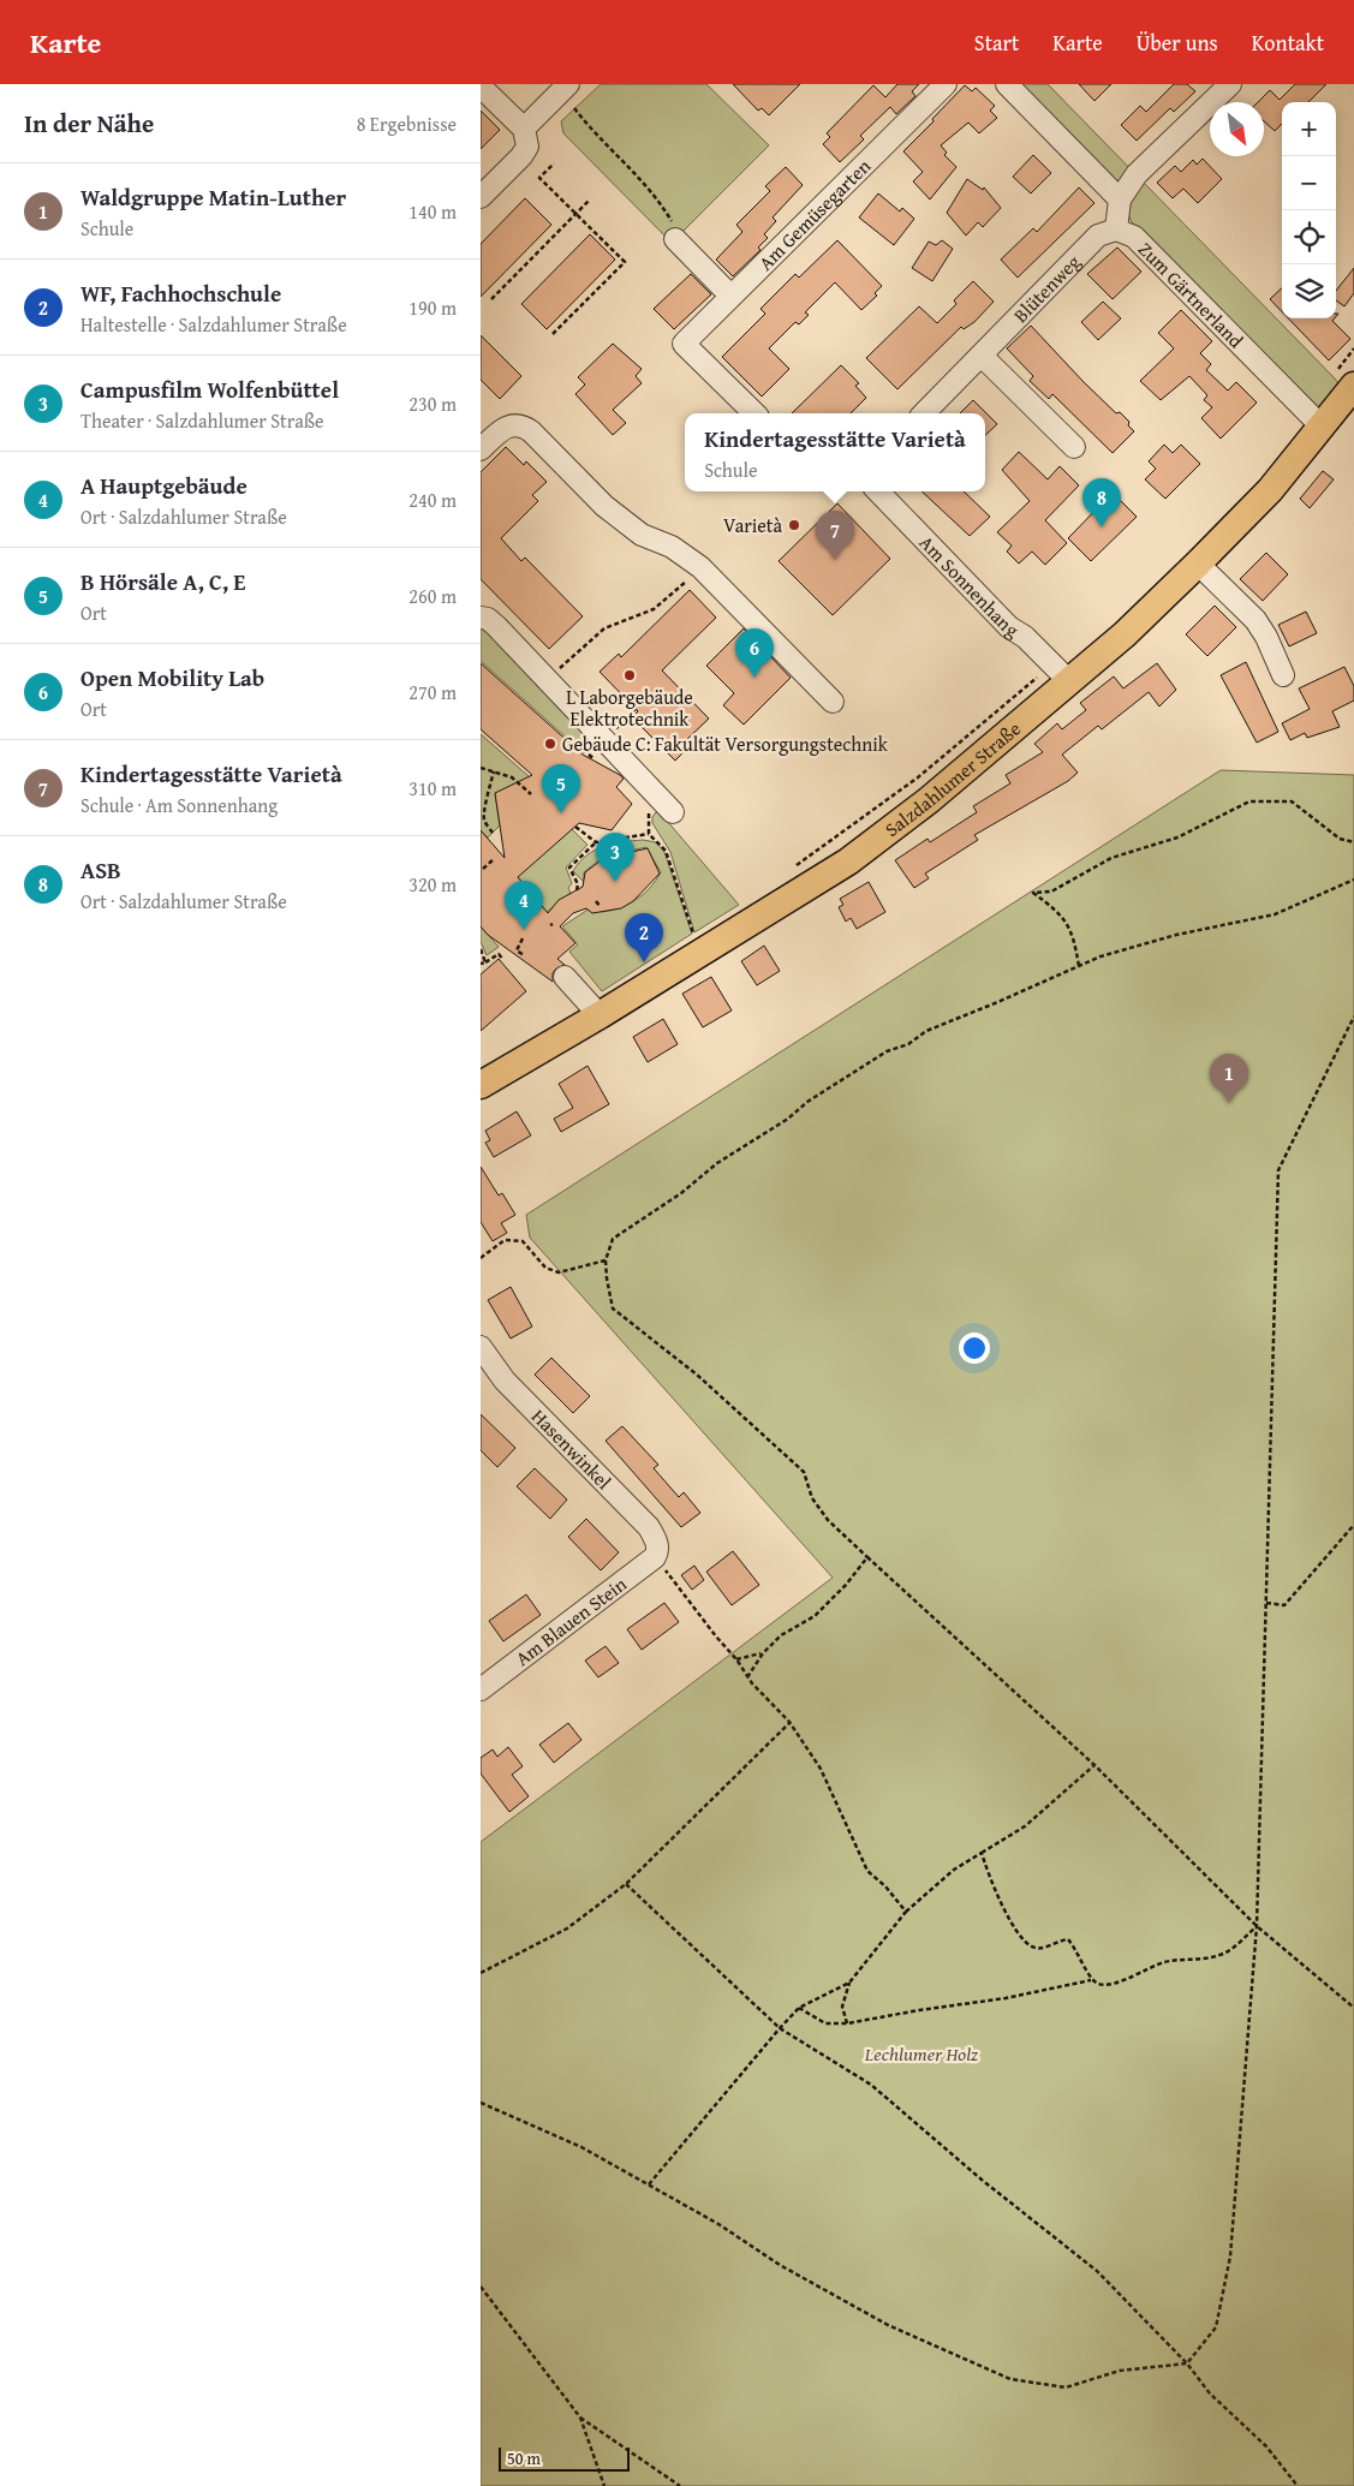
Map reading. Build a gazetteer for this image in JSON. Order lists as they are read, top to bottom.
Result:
{
  "streets": {
    "main road": ["Salzdahlumer Straße"],
    "street": [
      "Am Gemüsegarten",
      "Blütenweg",
      "Zum Gärtnerland",
      "Am Sonnenhang",
      "Hasenwinkel",
      "Am Blauen Stein"
    ]
  },
  "crossings": [
    ["Blütenweg", "Zum Gärtnerland"],
    ["Zum Gärtnerland", "Salzdahlumer Straße"],
    ["Am Sonnenhang", "Salzdahlumer Straße"],
    ["Hasenwinkel", "Am Blauen Stein"]
  ],
  "parks": ["Lechlumer Holz"],
  "places": ["Varietà", "L Laborgebäude Elektrotechnik", "Gebäude C: Fakultät Versorgungstechnik"],
  "scale_bar": "50 m",
  "north": "bottom right",
  "page": {
    "header": "Karte",
    "nav": [
      "Start",
      "Karte",
      "Über uns",
      "Kontakt"
    ],
    "heading": ["In der Nähe", "8 Ergebnisse"],
    "map_buttons": ["+", "−"],
    "list": [
      {
        "mark": "1",
        "name": "Waldgruppe Matin-Luther",
        "note": "Schule",
        "value": "140 m"
      },
      {
        "mark": "2",
        "name": "WF, Fachhochschule",
        "note": "Haltestelle · Salzdahlumer Straße",
        "value": "190 m"
      },
      {
        "mark": "3",
        "name": "Campusfilm Wolfenbüttel",
        "note": "Theater · Salzdahlumer Straße",
        "value": "230 m"
      },
      {
        "mark": "4",
        "name": "A Hauptgebäude",
        "note": "Ort · Salzdahlumer Straße",
        "value": "240 m"
      },
      {
        "mark": "5",
        "name": "B Hörsäle A, C, E",
        "note": "Ort",
        "value": "260 m"
      },
      {
        "mark": "6",
        "name": "Open Mobility Lab",
        "note": "Ort",
        "value": "270 m"
      },
      {
        "mark": "7",
        "name": "Kindertagesstätte Varietà",
        "note": "Schule · Am Sonnenhang",
        "value": "310 m"
      },
      {
        "mark": "8",
        "name": "ASB",
        "note": "Ort · Salzdahlumer Straße",
        "value": "320 m"
      }
    ],
    "popup": ["Kindertagesstätte Varietà", "Schule"],
    "pins": [
      "8",
      "7",
      "6",
      "5",
      "3",
      "4",
      "2",
      "1"
    ],
    "scale": "50 m"
  }
}
